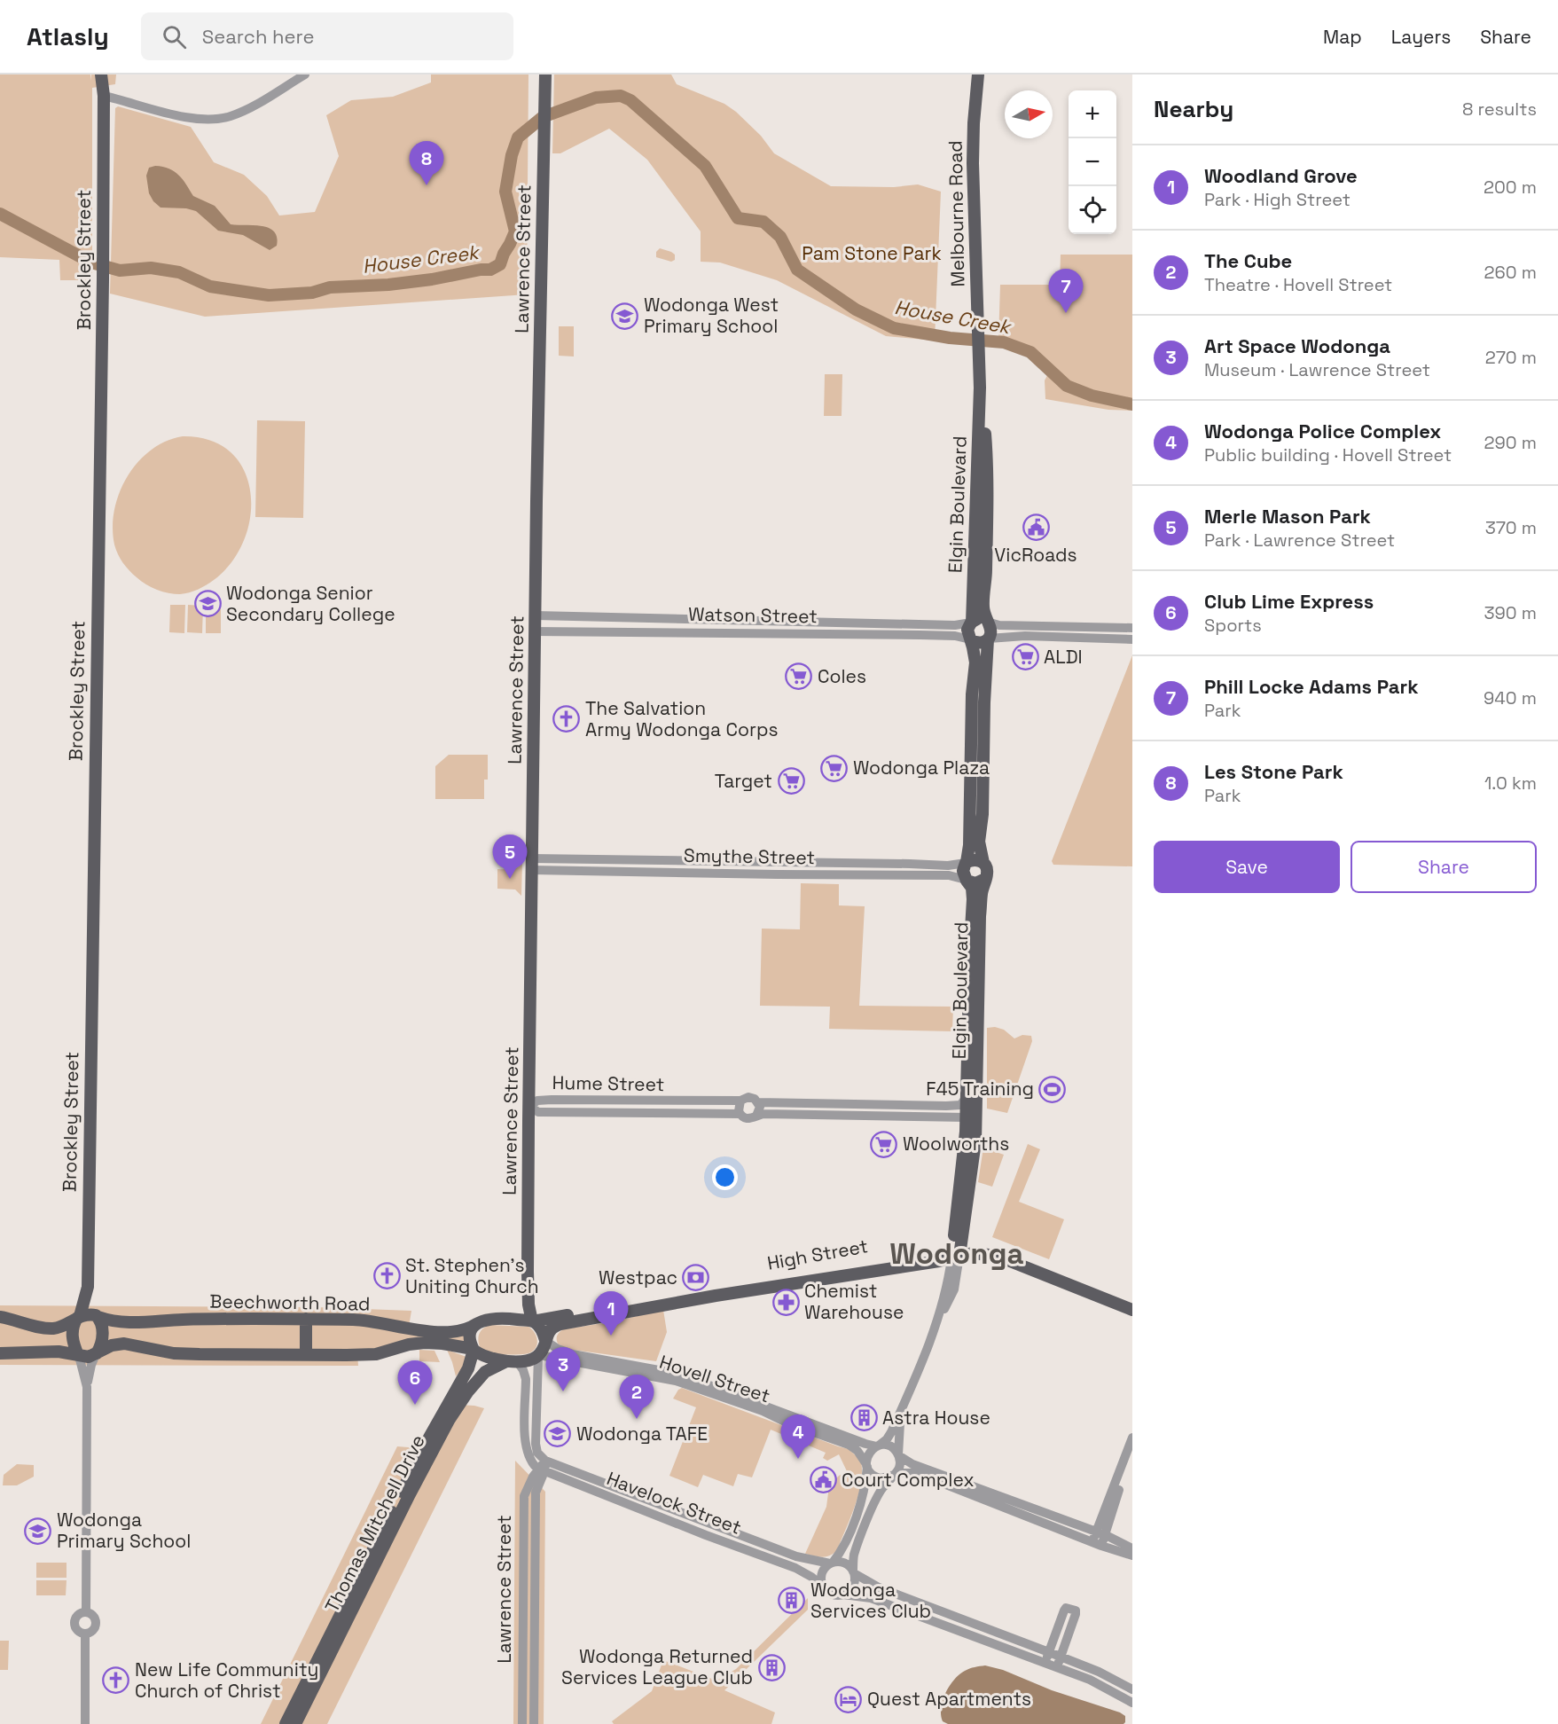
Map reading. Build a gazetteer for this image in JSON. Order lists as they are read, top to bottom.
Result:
{
  "streets": {
    "main road": [
      "Melbourne Road",
      "Lawrence Street",
      "Brockley Street",
      "Elgin Boulevard",
      "High Street",
      "Beechworth Road",
      "Thomas Mitchell Drive"
    ],
    "street": [
      "Watson Street",
      "Smythe Street",
      "Hume Street",
      "Hovell Street",
      "Havelock Street"
    ]
  },
  "crossings": [
    ["Melbourne Road", "Elgin Boulevard"],
    ["Lawrence Street", "Watson Street"],
    ["Lawrence Street", "Smythe Street"],
    ["Lawrence Street", "Hume Street"],
    ["Lawrence Street", "High Street"],
    ["Lawrence Street", "Beechworth Road"],
    ["Lawrence Street", "Hovell Street"],
    ["Lawrence Street", "Havelock Street"],
    ["Lawrence Street", "Thomas Mitchell Drive"],
    ["Brockley Street", "Beechworth Road"],
    ["Elgin Boulevard", "Watson Street"],
    ["Elgin Boulevard", "Smythe Street"],
    ["Elgin Boulevard", "High Street"],
    ["Elgin Boulevard", "Hovell Street"],
    ["High Street", "Beechworth Road"],
    ["High Street", "Hovell Street"],
    ["High Street", "Thomas Mitchell Drive"],
    ["Beechworth Road", "Hovell Street"],
    ["Beechworth Road", "Thomas Mitchell Drive"],
    ["Hovell Street", "Thomas Mitchell Drive"]
  ],
  "districts": ["Wodonga"],
  "water": ["House Creek"],
  "parks": ["Pam Stone Park"],
  "places": {
    "school or university": [
      "Wodonga West Primary School",
      "Wodonga Senior Secondary College",
      "Wodonga TAFE",
      "Wodonga Primary School"
    ],
    "public building": ["VicRoads", "Court Complex"],
    "supermarket": [
      "ALDI",
      "Coles",
      "Wodonga Plaza",
      "Target",
      "Woolworths"
    ],
    "church": ["The Salvation Army Wodonga Corps", "St. Stephen's Uniting Church", "New Life Community Church of Christ"],
    "sports": ["F45 Training"],
    "bank": ["Westpac"],
    "pharmacy": ["Chemist Warehouse"],
    "building": ["Astra House", "Wodonga Services Club", "Wodonga Returned Services League Club"],
    "hotel": ["Quest Apartments"]
  },
  "north": "right",
  "page": {
    "header": "Atlasly",
    "search": "Search here",
    "nav": ["Map", "Layers", "Share"],
    "heading": ["Nearby", "8 results"],
    "map_buttons": ["+", "−"],
    "pins": [
      "8",
      "7",
      "5",
      "1",
      "3",
      "6",
      "2",
      "4"
    ],
    "list": [
      {
        "mark": "1",
        "name": "Woodland Grove",
        "note": "Park · High Street",
        "value": "200 m"
      },
      {
        "mark": "2",
        "name": "The Cube",
        "note": "Theatre · Hovell Street",
        "value": "260 m"
      },
      {
        "mark": "3",
        "name": "Art Space Wodonga",
        "note": "Museum · Lawrence Street",
        "value": "270 m"
      },
      {
        "mark": "4",
        "name": "Wodonga Police Complex",
        "note": "Public building · Hovell Street",
        "value": "290 m"
      },
      {
        "mark": "5",
        "name": "Merle Mason Park",
        "note": "Park · Lawrence Street",
        "value": "370 m"
      },
      {
        "mark": "6",
        "name": "Club Lime Express",
        "note": "Sports",
        "value": "390 m"
      },
      {
        "mark": "7",
        "name": "Phill Locke Adams Park",
        "note": "Park",
        "value": "940 m"
      },
      {
        "mark": "8",
        "name": "Les Stone Park",
        "note": "Park",
        "value": "1.0 km"
      }
    ],
    "buttons": ["Save", "Share"]
  }
}
